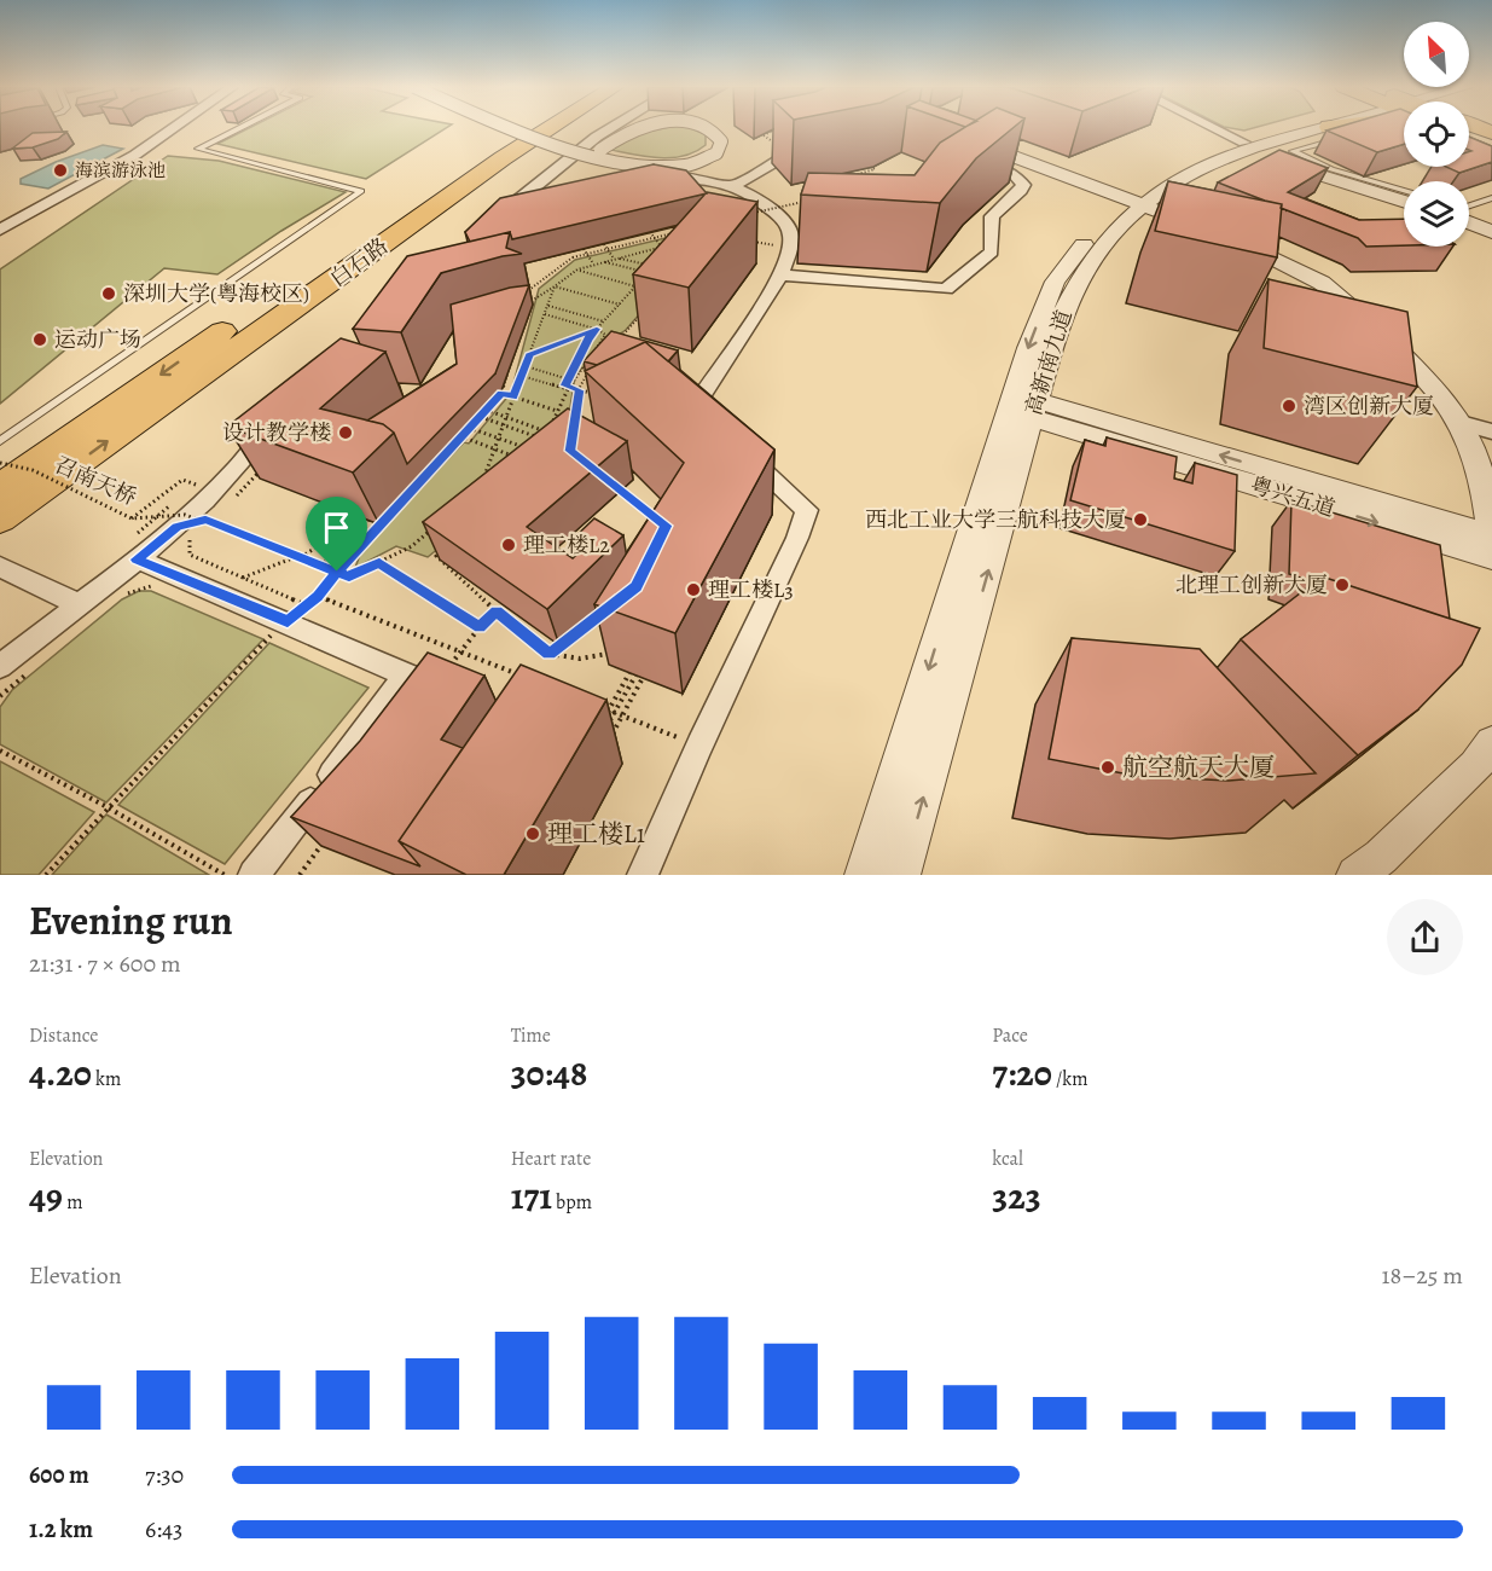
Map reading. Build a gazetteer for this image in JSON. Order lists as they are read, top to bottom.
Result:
{
  "streets": {
    "main road": ["白石路"],
    "street": ["高新南九道", "粤兴五道"],
    "path": ["召南天桥"]
  },
  "crossings": [
    ["高新南九道", "粤兴五道"]
  ],
  "places": [
    "海滨游泳池",
    "深圳大学(粤海校区)",
    "运动广场",
    "湾区创新大厦",
    "设计教学楼",
    "西北工业大学三航科技大厦",
    "理工楼L2",
    "北理工创新大厦",
    "理工楼L3",
    "航空航天大厦",
    "理工楼L1"
  ],
  "north": "top left",
  "page": {
    "heading": ["Evening run", "21:31 · 7 × 600 m"],
    "stats": [
      ["Distance", "4.20 km"],
      ["Time", "30:48"],
      ["Pace", "7:20 /km"],
      ["Elevation", "49 m"],
      ["Heart rate", "171 bpm"],
      ["kcal", "323"]
    ],
    "chart": ["Elevation", "18–25 m"],
    "list": [
      {
        "name": "600 m",
        "note": "7:30"
      },
      {
        "name": "1.2 km",
        "note": "6:43"
      }
    ]
  }
}
